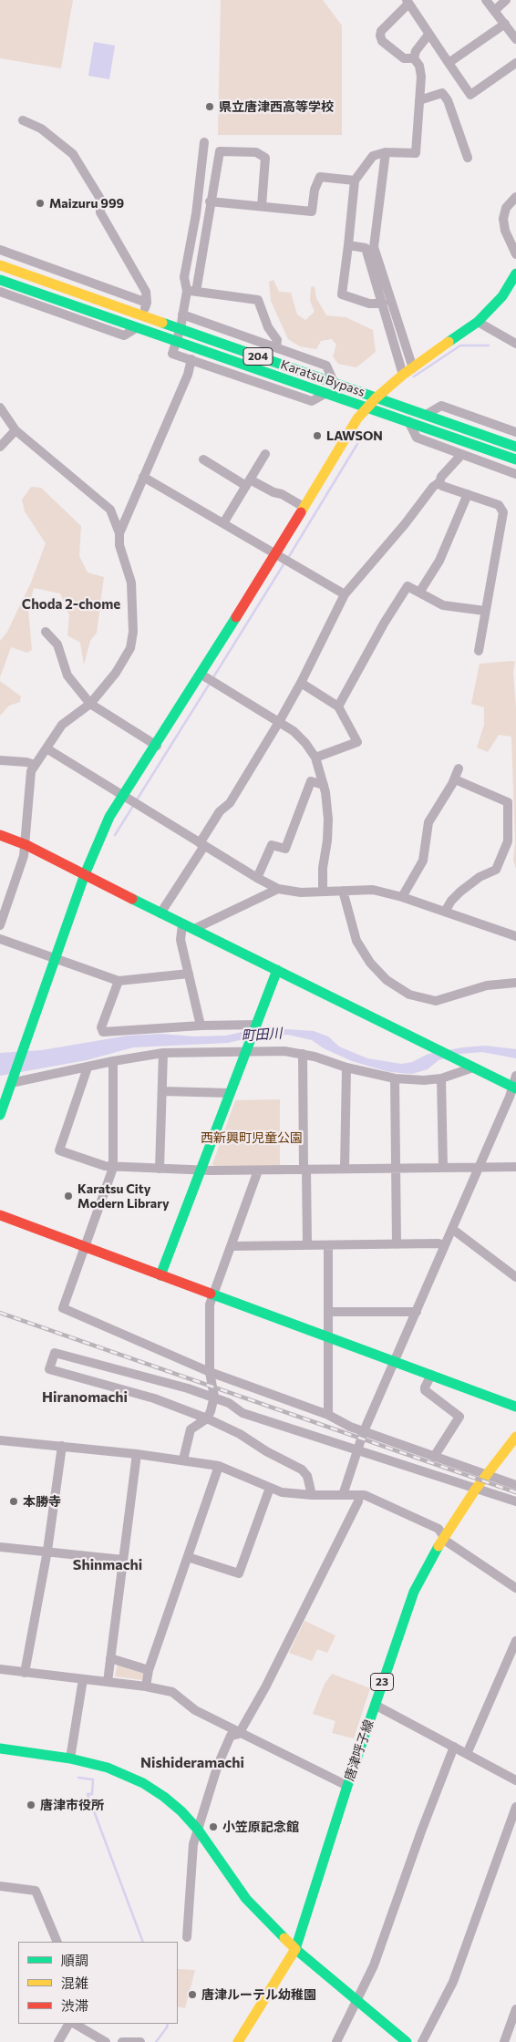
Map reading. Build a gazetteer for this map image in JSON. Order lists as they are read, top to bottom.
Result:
{
  "streets": {
    "main road": [
      "204",
      "Karatsu Bypass",
      "23",
      "唐津呼子線"
    ]
  },
  "districts": [
    "Choda 2-chome",
    "Hiranomachi",
    "Shinmachi",
    "Nishideramachi"
  ],
  "water": ["町田川"],
  "parks": ["西新興町児童公園"],
  "places": [
    "県立唐津西高等学校",
    "Maizuru 999",
    "LAWSON",
    "Karatsu City Modern Library",
    "本勝寺",
    "唐津市役所",
    "小笠原記念館",
    "唐津ルーテル幼稚園"
  ],
  "legend": ["順調", "混雑", "渋滞"]
}
